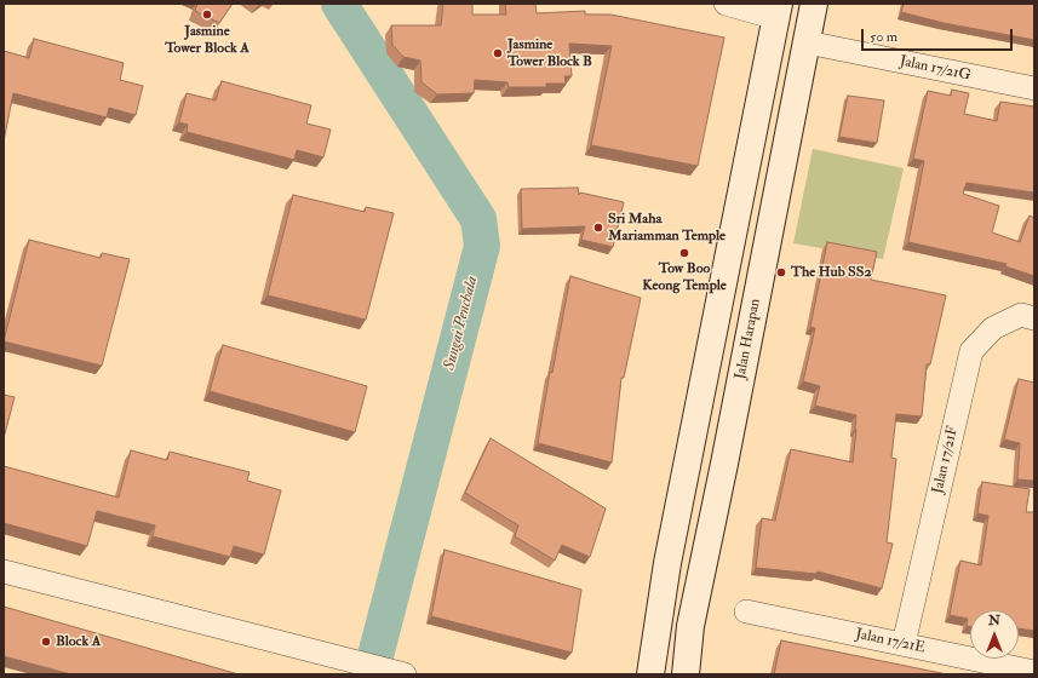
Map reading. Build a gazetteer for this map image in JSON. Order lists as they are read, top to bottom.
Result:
{
  "streets": {
    "main road": ["Jalan Harapan"],
    "street": ["Jalan 17/21G", "Jalan 17/21F", "Jalan 17/21E"]
  },
  "crossings": [
    ["Jalan 17/21G", "Jalan Harapan"],
    ["Jalan 17/21F", "Jalan 17/21E"]
  ],
  "water": ["Sungai Penchala"],
  "places": [
    "Jasmine Tower Block A",
    "Jasmine Tower Block B",
    "Sri Maha Mariamman Temple",
    "Tow Boo Keong Temple",
    "The Hub SS2",
    "Block A"
  ],
  "scale_bar": "50 m",
  "north": "top"
}
